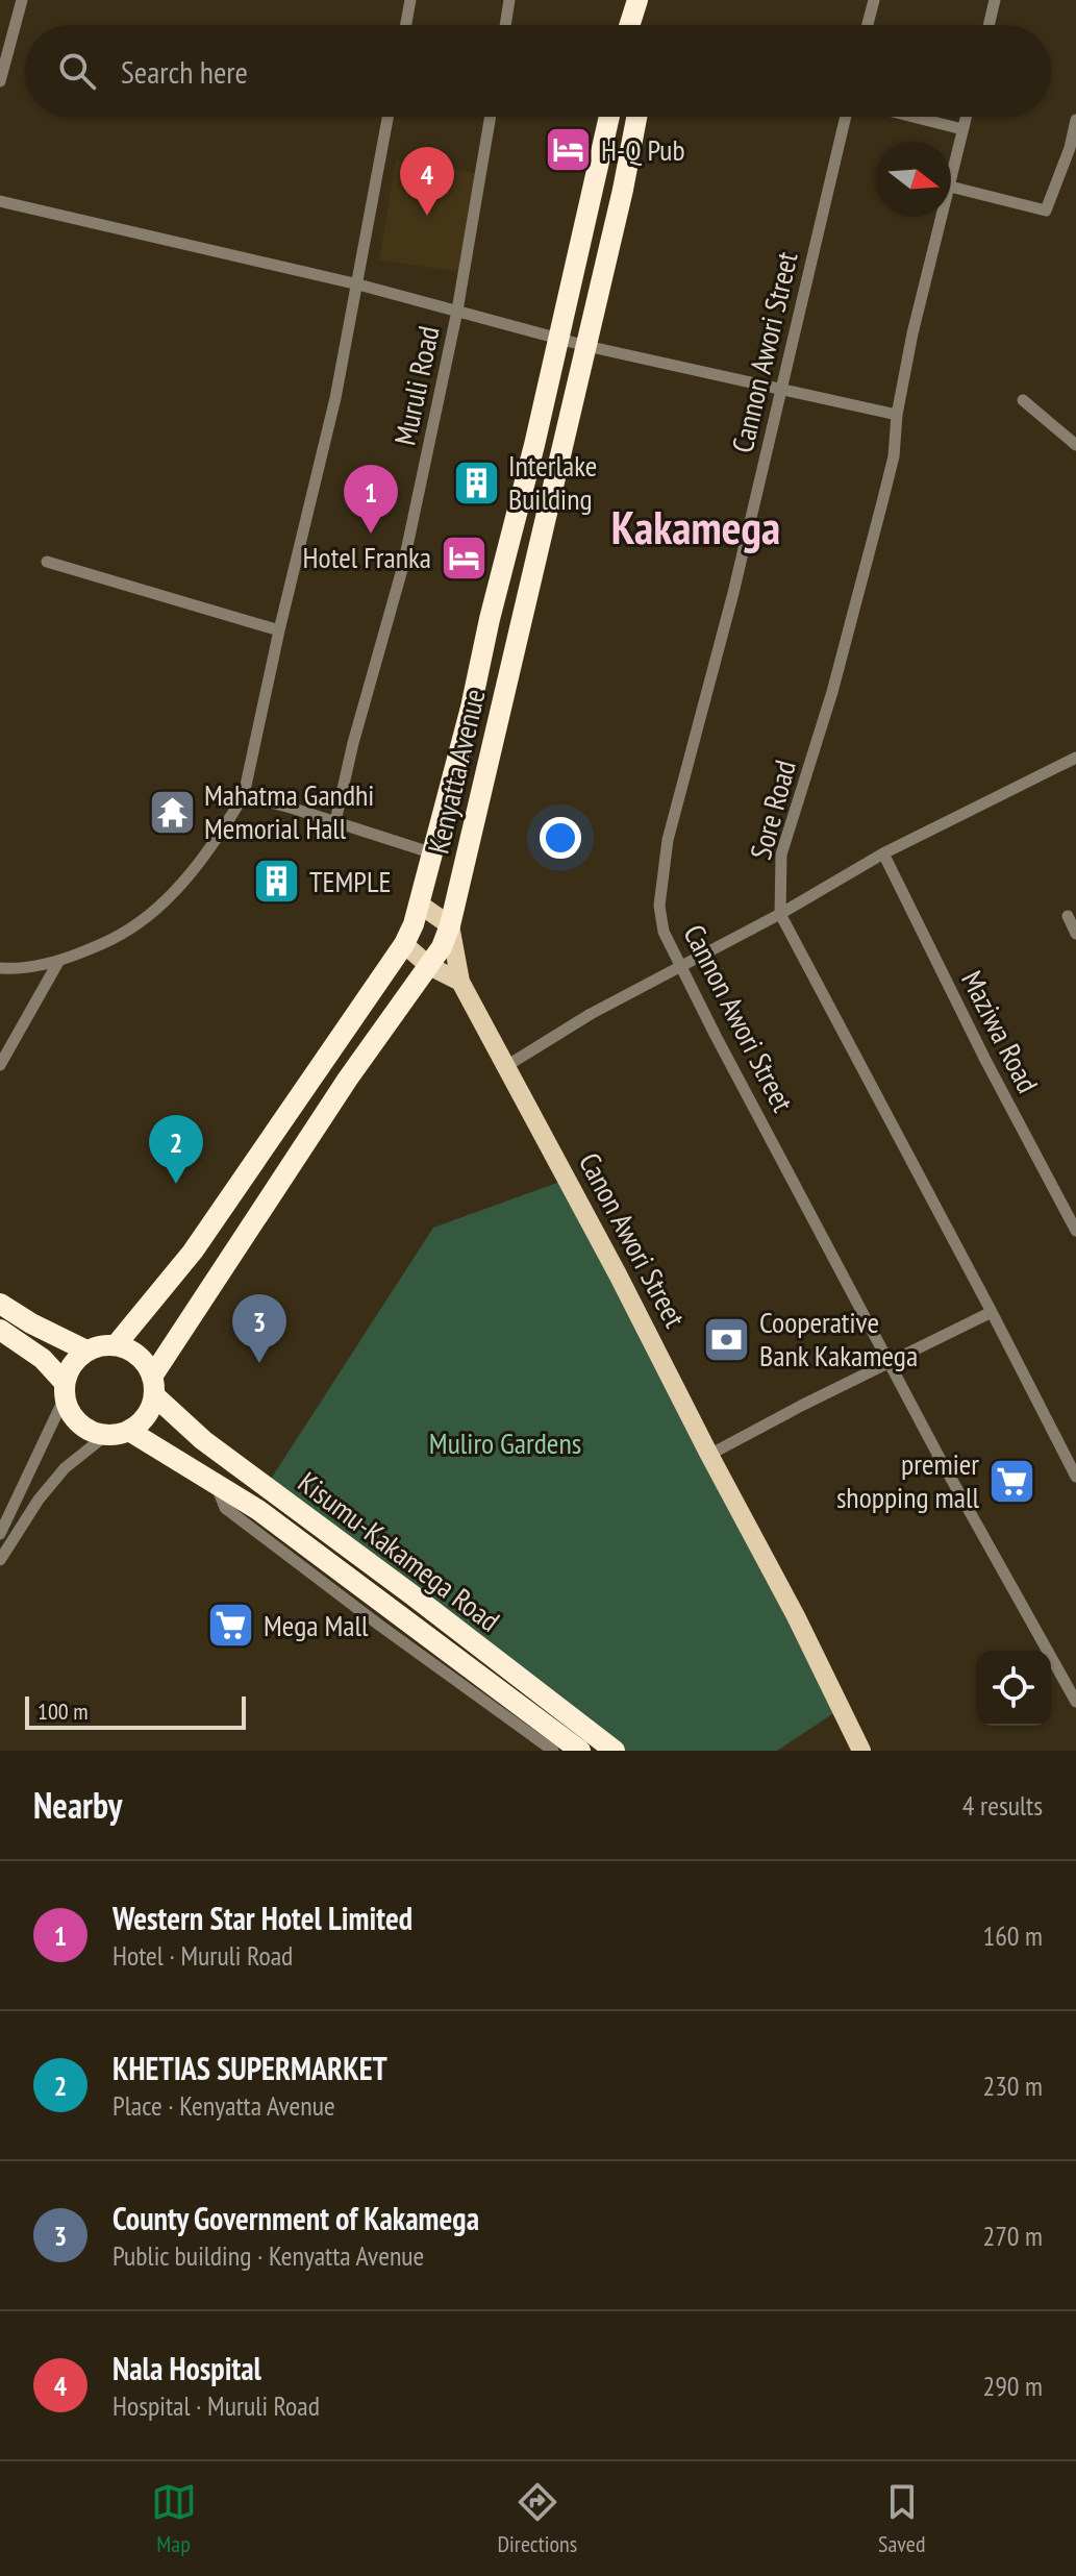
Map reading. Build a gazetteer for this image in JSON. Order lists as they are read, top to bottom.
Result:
{
  "streets": {
    "highway": ["Kenyatta Avenue", "Kisumu-Kakamega Road"],
    "main road": ["Canon Awori Street"],
    "street": [
      "Cannon Awori Street",
      "Muruli Road",
      "Sore Road",
      "Maziwa Road"
    ]
  },
  "crossings": [
    ["Kenyatta Avenue", "Canon Awori Street"],
    ["Kenyatta Avenue", "Kisumu-Kakamega Road"]
  ],
  "districts": ["Kakamega"],
  "parks": ["Muliro Gardens"],
  "places": {
    "hotel": ["H-Q Pub", "Hotel Franka"],
    "building": ["Interlake Building", "TEMPLE"],
    "temple": ["Mahatma Gandhi Memorial Hall"],
    "bank": ["Cooperative Bank Kakamega"],
    "supermarket": ["premier shopping mall", "Mega Mall"]
  },
  "scale_bar": "100 m",
  "north": "right",
  "page": {
    "search": "Search here",
    "pins": [
      "4",
      "1",
      "2",
      "3"
    ],
    "scale": "100 m",
    "heading": ["Nearby", "4 results"],
    "list": [
      {
        "mark": "1",
        "name": "Western Star Hotel Limited",
        "note": "Hotel · Muruli Road",
        "value": "160 m"
      },
      {
        "mark": "2",
        "name": "KHETIAS SUPERMARKET",
        "note": "Place · Kenyatta Avenue",
        "value": "230 m"
      },
      {
        "mark": "3",
        "name": "County Government of Kakamega",
        "note": "Public building · Kenyatta Avenue",
        "value": "270 m"
      },
      {
        "mark": "4",
        "name": "Nala Hospital",
        "note": "Hospital · Muruli Road",
        "value": "290 m"
      }
    ],
    "nav": ["Map", "Directions", "Saved"]
  }
}
